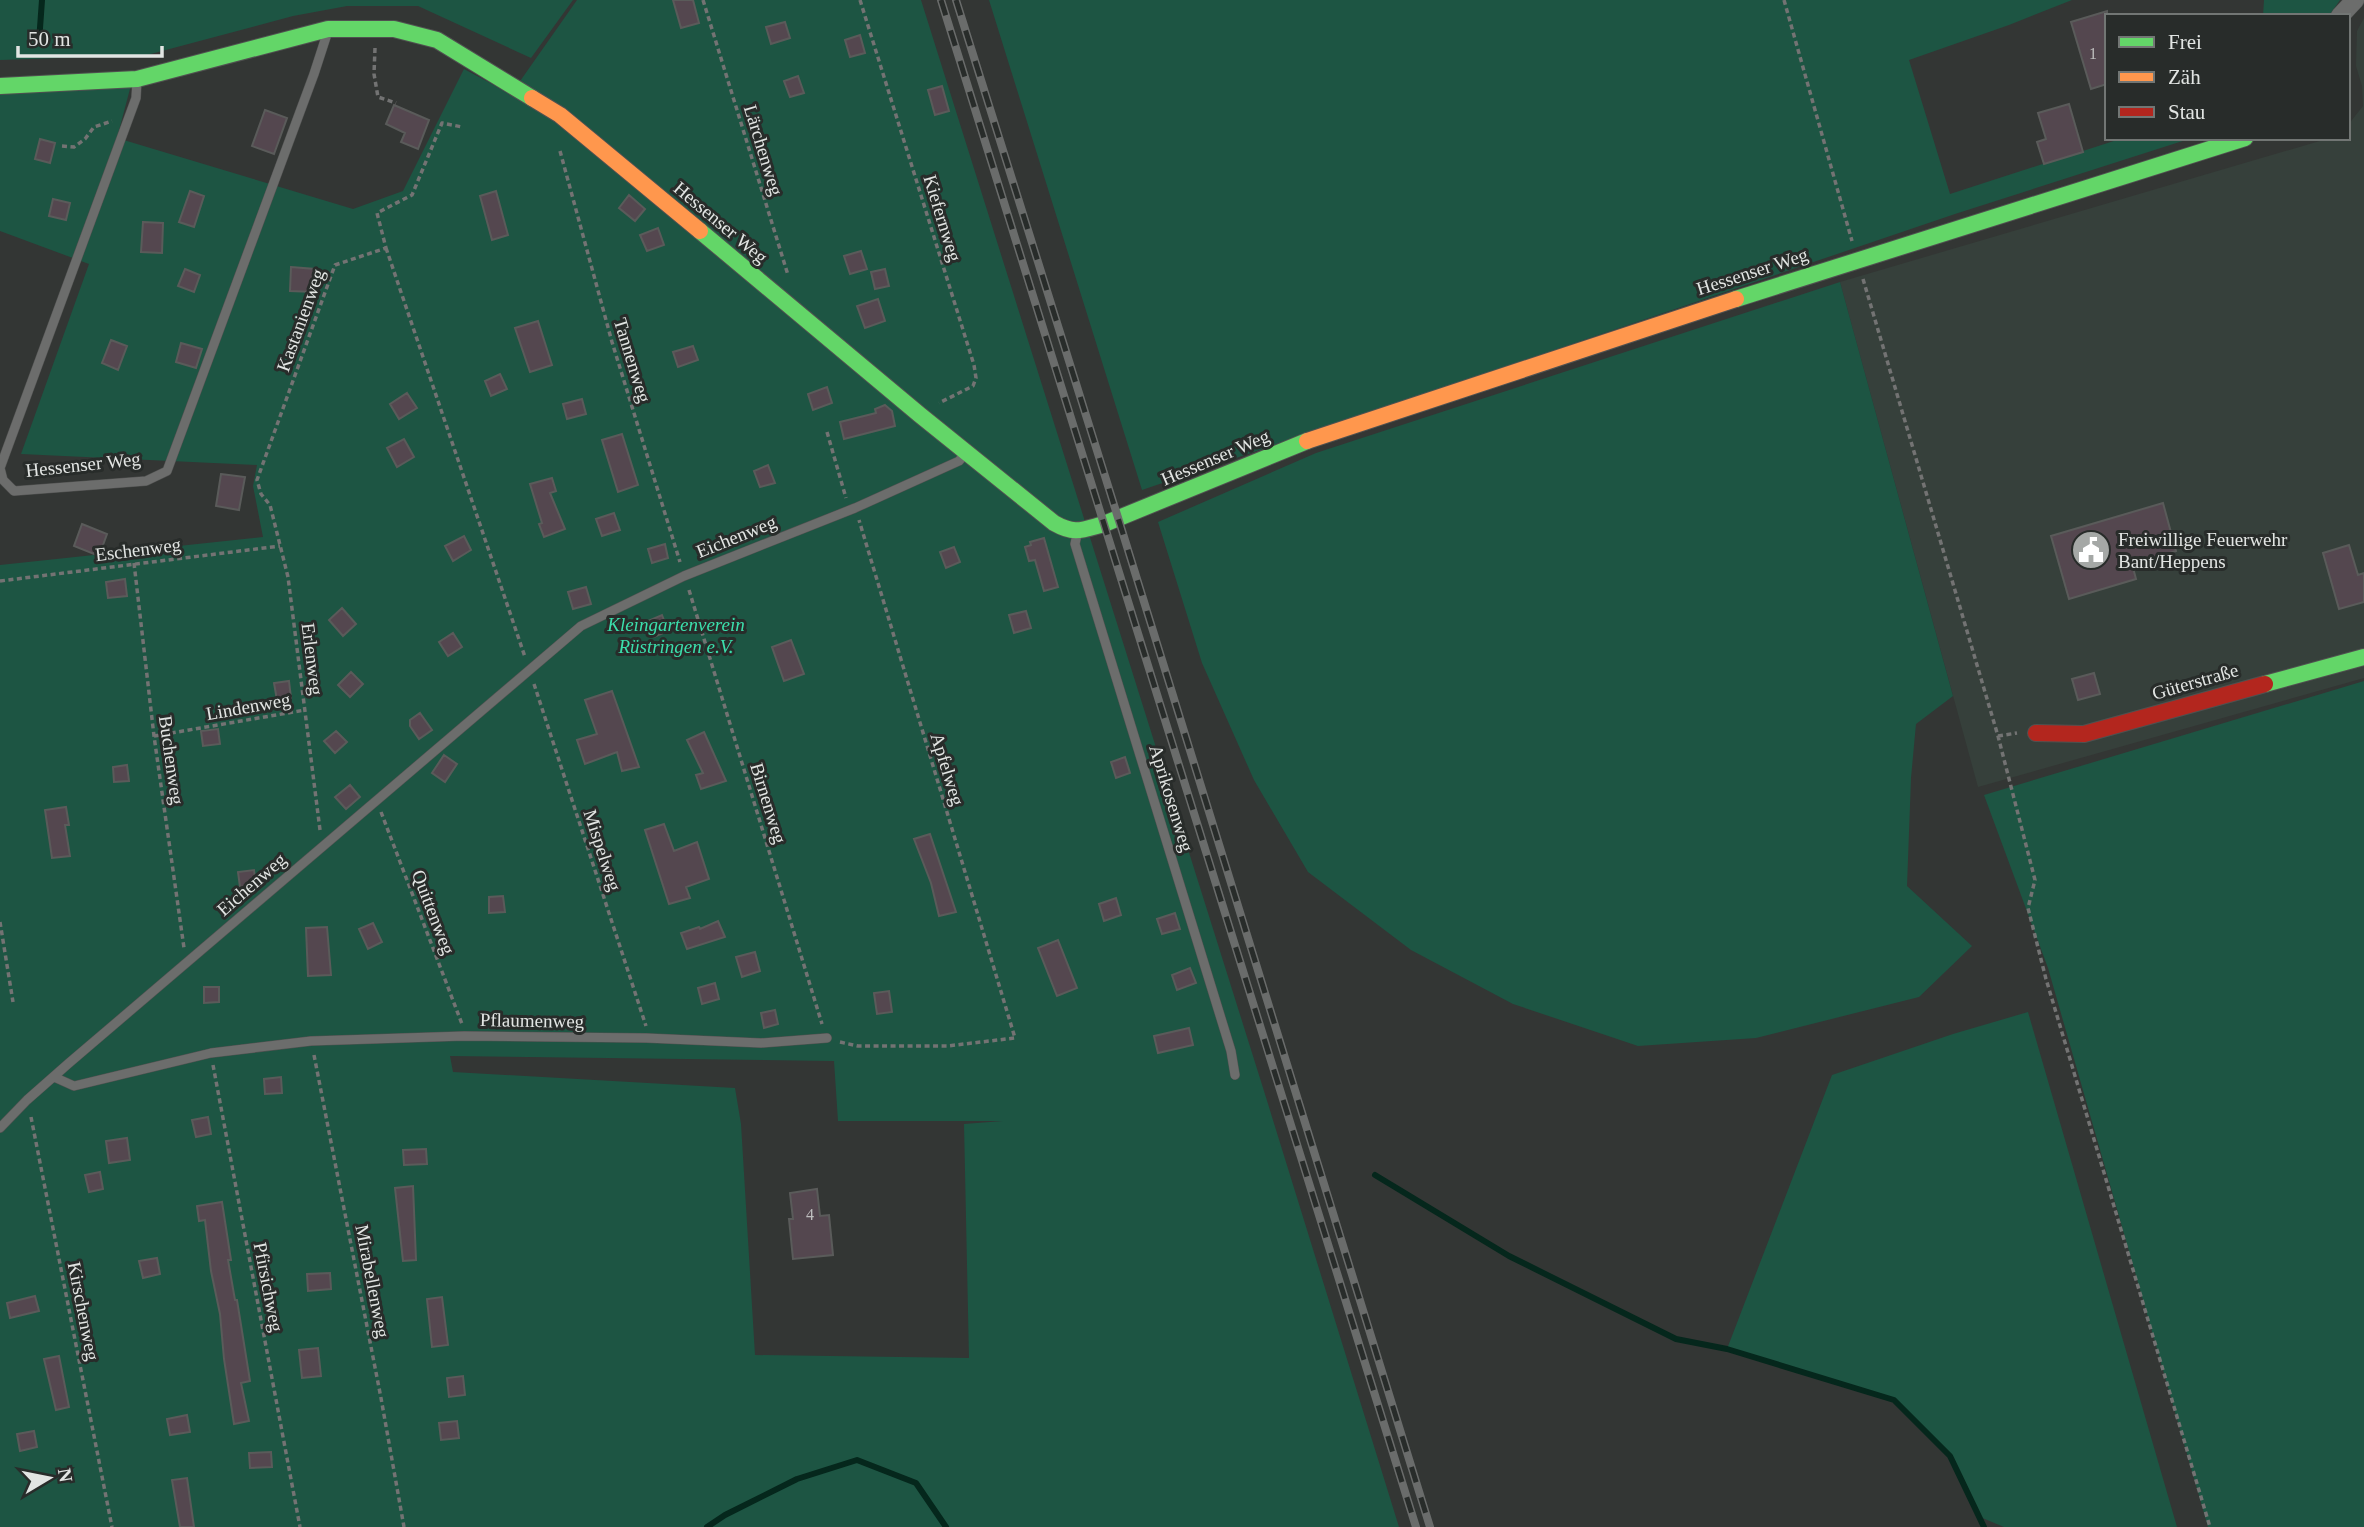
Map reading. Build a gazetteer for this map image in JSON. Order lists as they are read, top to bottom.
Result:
{
  "streets": {
    "street": ["Hessenser Weg", "Güterstraße"],
    "lane": ["Eichenweg", "Aprikosenweg", "Pflaumenweg"],
    "path": [
      "Lärchenweg",
      "Kiefernweg",
      "Kastanienweg",
      "Tannenweg",
      "Eschenweg",
      "Erlenweg",
      "Lindenweg",
      "Buchenweg",
      "Apfelweg",
      "Birnenweg",
      "Mispelweg",
      "Quittenweg",
      "Mirabellenweg",
      "Pfirsichweg",
      "Kirschenweg"
    ]
  },
  "crossings": [
    ["Lärchenweg", "Hessenser Weg"],
    ["Kiefernweg", "Hessenser Weg"],
    ["Hessenser Weg", "Eichenweg"],
    ["Hessenser Weg", "Aprikosenweg"],
    ["Kastanienweg", "Erlenweg"],
    ["Tannenweg", "Eichenweg"],
    ["Tannenweg", "Birnenweg"],
    ["Eichenweg", "Erlenweg"],
    ["Eichenweg", "Buchenweg"],
    ["Eichenweg", "Apfelweg"],
    ["Eichenweg", "Birnenweg"],
    ["Eichenweg", "Mispelweg"],
    ["Eichenweg", "Quittenweg"],
    ["Eichenweg", "Pflaumenweg"],
    ["Eichenweg", "Kirschenweg"],
    ["Eschenweg", "Erlenweg"],
    ["Eschenweg", "Buchenweg"],
    ["Erlenweg", "Lindenweg"],
    ["Lindenweg", "Buchenweg"],
    ["Apfelweg", "Birnenweg"],
    ["Apfelweg", "Pflaumenweg"],
    ["Birnenweg", "Pflaumenweg"],
    ["Mispelweg", "Pflaumenweg"],
    ["Quittenweg", "Pflaumenweg"],
    ["Pflaumenweg", "Mirabellenweg"],
    ["Pflaumenweg", "Pfirsichweg"]
  ],
  "parks": ["Kleingartenverein Rüstringen e.V."],
  "places": {
    "public building": ["Freiwillige Feuerwehr Bant/Heppens"]
  },
  "house_numbers": ["1", "4"],
  "legend": ["Frei", "Zäh", "Stau"],
  "scale_bar": "50 m",
  "north": "right"
}
